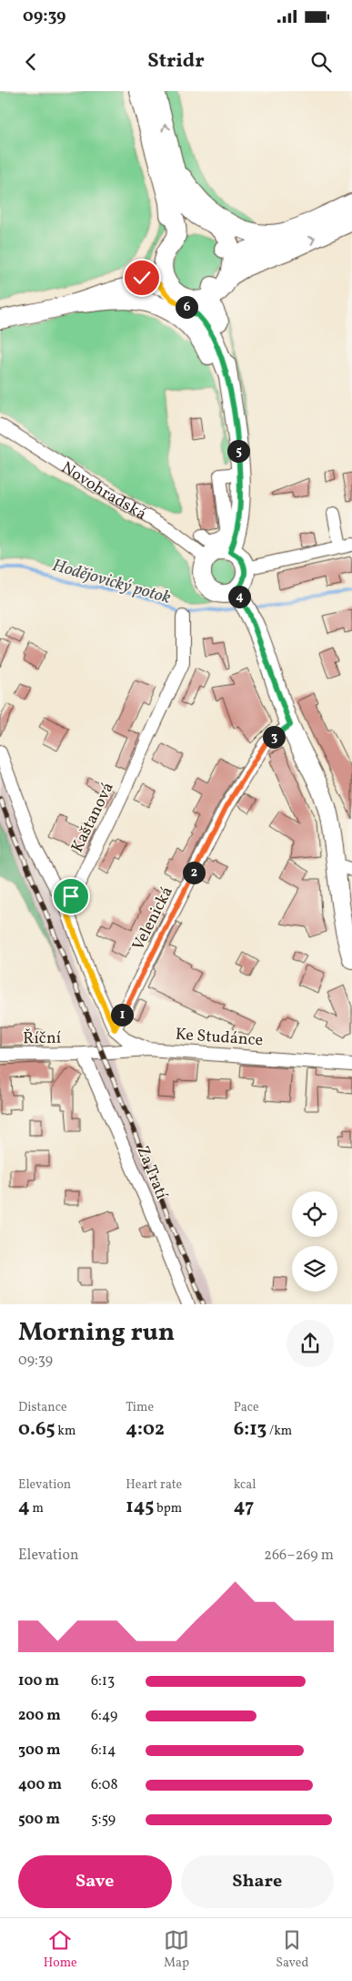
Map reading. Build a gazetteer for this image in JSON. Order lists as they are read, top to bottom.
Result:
{
  "streets": {
    "street": [
      "Novohradská",
      "Kaštanová",
      "Velenická",
      "Ke Studánce",
      "Říční",
      "Za Tratí"
    ]
  },
  "crossings": [
    ["Ke Studánce", "Říční"],
    ["Ke Studánce", "Za Tratí"],
    ["Říční", "Za Tratí"]
  ],
  "water": ["Hodějovický potok"],
  "page": {
    "status": "09:39",
    "header": "Stridr",
    "pins": [
      "6",
      "5",
      "4",
      "3",
      "2",
      "1"
    ],
    "heading": ["Morning run", "09:39"],
    "stats": [
      ["Distance", "0.65 km"],
      ["Time", "4:02"],
      ["Pace", "6:13 /km"],
      ["Elevation", "4 m"],
      ["Heart rate", "145 bpm"],
      ["kcal", "47"]
    ],
    "chart": ["Elevation", "266–269 m"],
    "list": [
      {
        "name": "100 m",
        "note": "6:13"
      },
      {
        "name": "200 m",
        "note": "6:49"
      },
      {
        "name": "300 m",
        "note": "6:14"
      },
      {
        "name": "400 m",
        "note": "6:08"
      },
      {
        "name": "500 m",
        "note": "5:59"
      }
    ],
    "buttons": ["Save", "Share"],
    "tabs": ["Home", "Map", "Saved"]
  }
}
